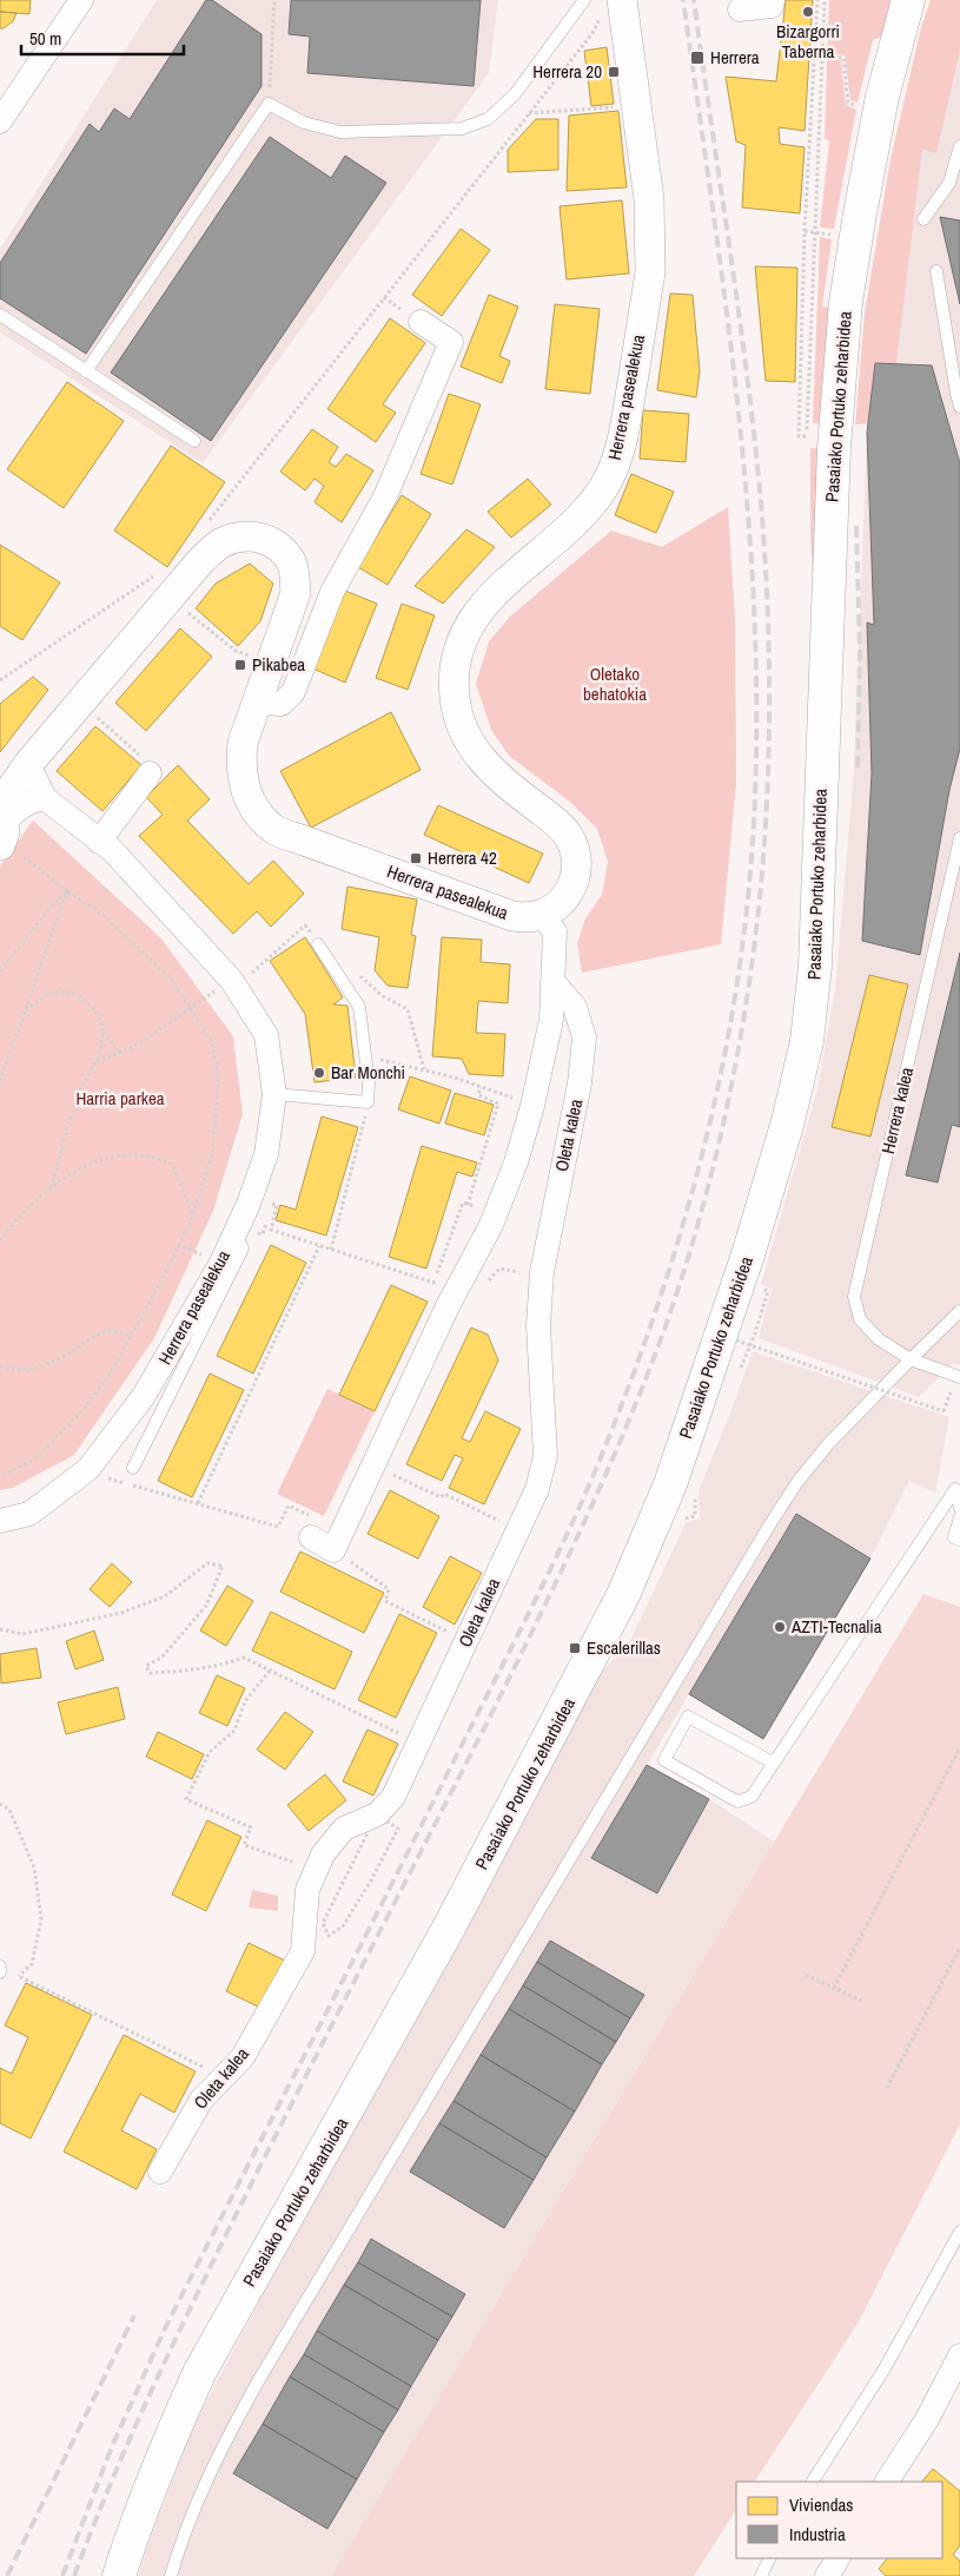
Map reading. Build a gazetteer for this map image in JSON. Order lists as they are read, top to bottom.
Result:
{
  "streets": {
    "main road": ["Pasaiako Portuko zeharbidea"],
    "street": ["Herrera pasealekua", "Oleta kalea"],
    "lane": ["Herrera kalea"]
  },
  "parks": ["Oletako behatokia", "Harria parkea"],
  "places": {
    "other": ["Bizargorri Taberna", "Bar Monchi", "AZTI-Tecnalia"],
    "transit": [
      "Herrera",
      "Herrera 20",
      "Pikabea",
      "Herrera 42",
      "Escalerillas"
    ]
  },
  "legend": ["Viviendas", "Industria"],
  "scale_bar": "50 m"
}
